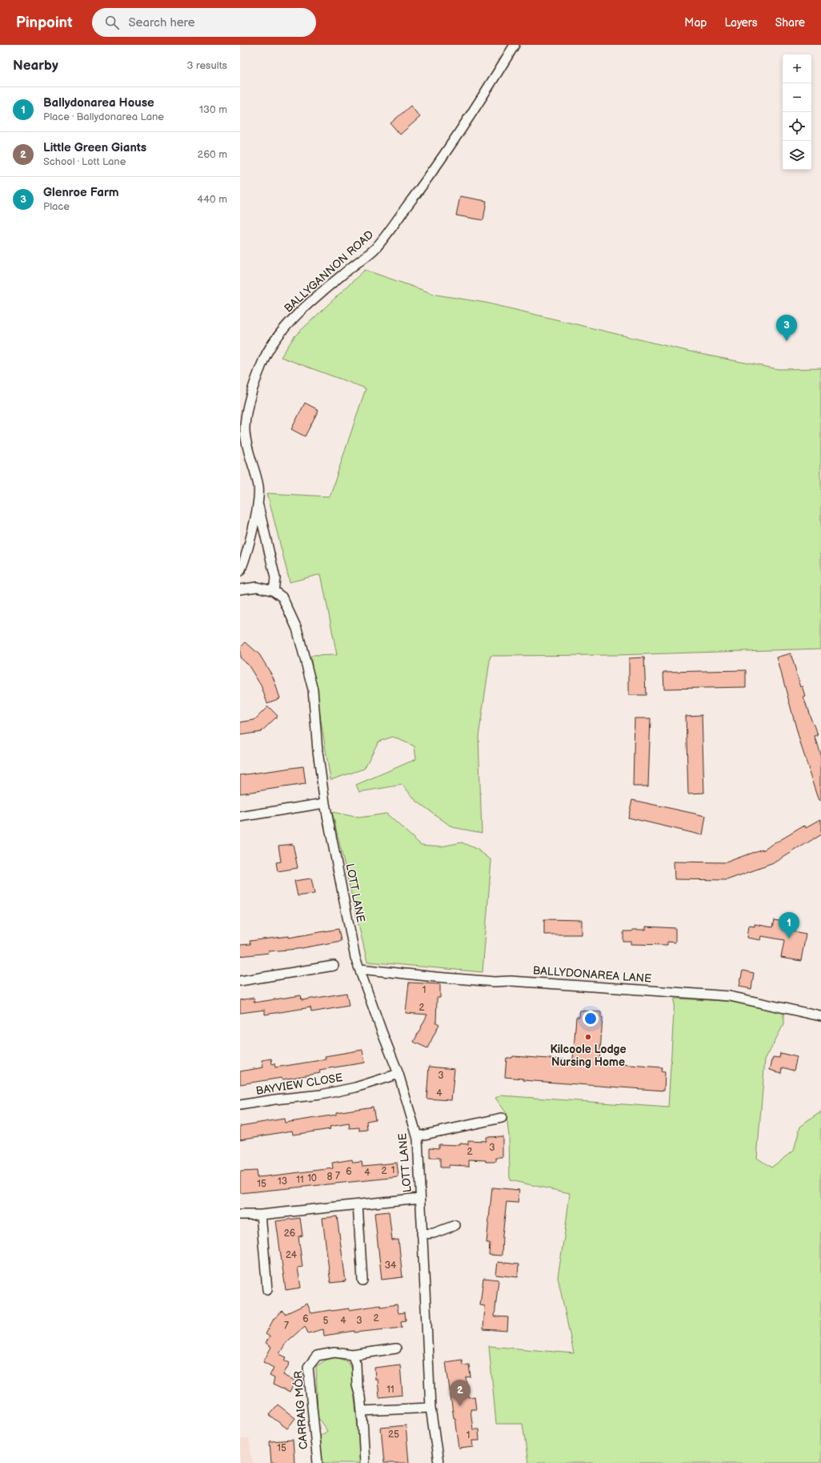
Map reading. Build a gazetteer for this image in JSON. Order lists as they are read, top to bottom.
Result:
{
  "streets": {
    "street": [
      "BALLYGANNON ROAD",
      "LOTT LANE",
      "BALLYDONAREA LANE",
      "BAYVIEW CLOSE",
      "CARRAIG MÓR"
    ]
  },
  "crossings": [
    ["BALLYGANNON ROAD", "LOTT LANE"],
    ["LOTT LANE", "BALLYDONAREA LANE"],
    ["LOTT LANE", "BAYVIEW CLOSE"]
  ],
  "places": ["Kilcoole Lodge Nursing Home"],
  "house_numbers": [
    "1",
    "2",
    "3",
    "4",
    "3",
    "2",
    "1",
    "2",
    "6",
    "4",
    "7",
    "8",
    "10",
    "11",
    "13",
    "15",
    "26",
    "24",
    "34",
    "2",
    "6",
    "5",
    "4",
    "3",
    "7",
    "11",
    "25",
    "1",
    "15"
  ],
  "page": {
    "header": "Pinpoint",
    "search": "Search here",
    "nav": ["Map", "Layers", "Share"],
    "heading": ["Nearby", "3 results"],
    "map_buttons": ["+", "−"],
    "list": [
      {
        "mark": "1",
        "name": "Ballydonarea House",
        "note": "Place · Ballydonarea Lane",
        "value": "130 m"
      },
      {
        "mark": "2",
        "name": "Little Green Giants",
        "note": "School · Lott Lane",
        "value": "260 m"
      },
      {
        "mark": "3",
        "name": "Glenroe Farm",
        "note": "Place",
        "value": "440 m"
      }
    ],
    "pins": ["3", "1", "2"]
  }
}
